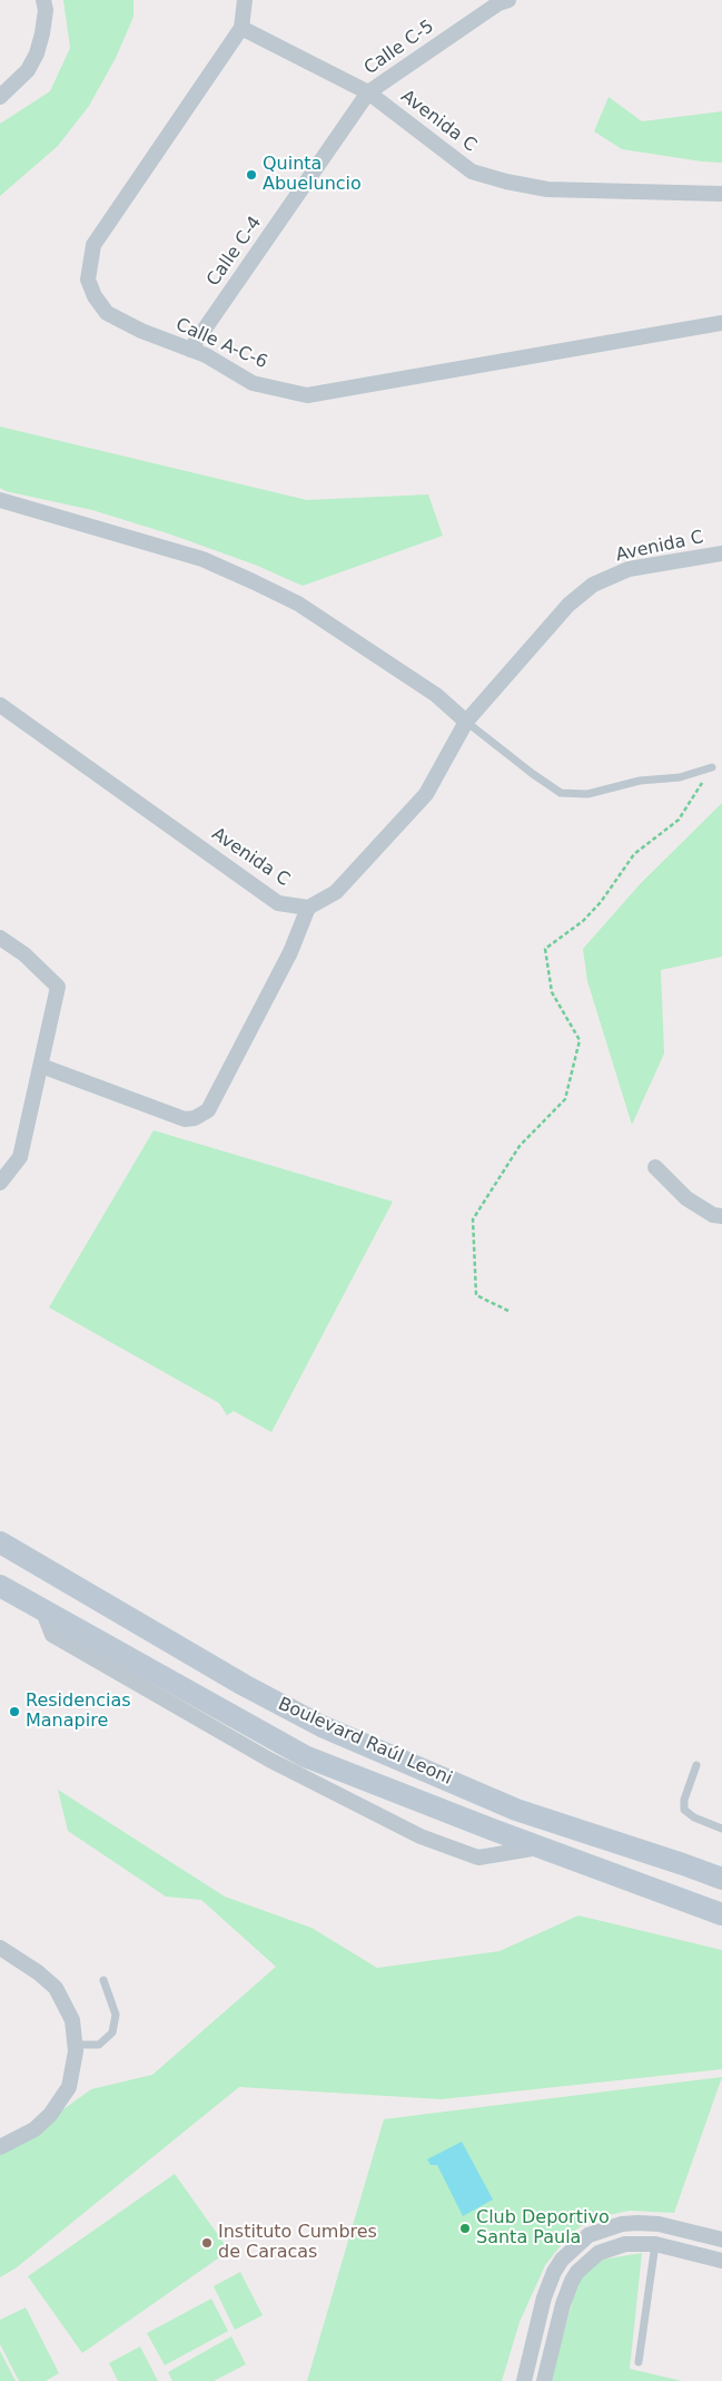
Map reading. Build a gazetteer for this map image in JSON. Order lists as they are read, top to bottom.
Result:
{
  "streets": {
    "main road": ["Boulevard Raúl Leoni"],
    "street": [
      "Calle C-5",
      "Avenida C",
      "Calle C-4",
      "Calle A-C-6"
    ]
  },
  "crossings": [
    ["Calle C-5", "Avenida C"],
    ["Calle C-5", "Calle C-4"],
    ["Avenida C", "Calle C-4"],
    ["Avenida C", "Calle A-C-6"],
    ["Calle C-4", "Calle A-C-6"]
  ],
  "places": [
    "Quinta Abueluncio",
    "Residencias Manapire",
    "Club Deportivo Santa Paula",
    "Instituto Cumbres de Caracas"
  ]
}
